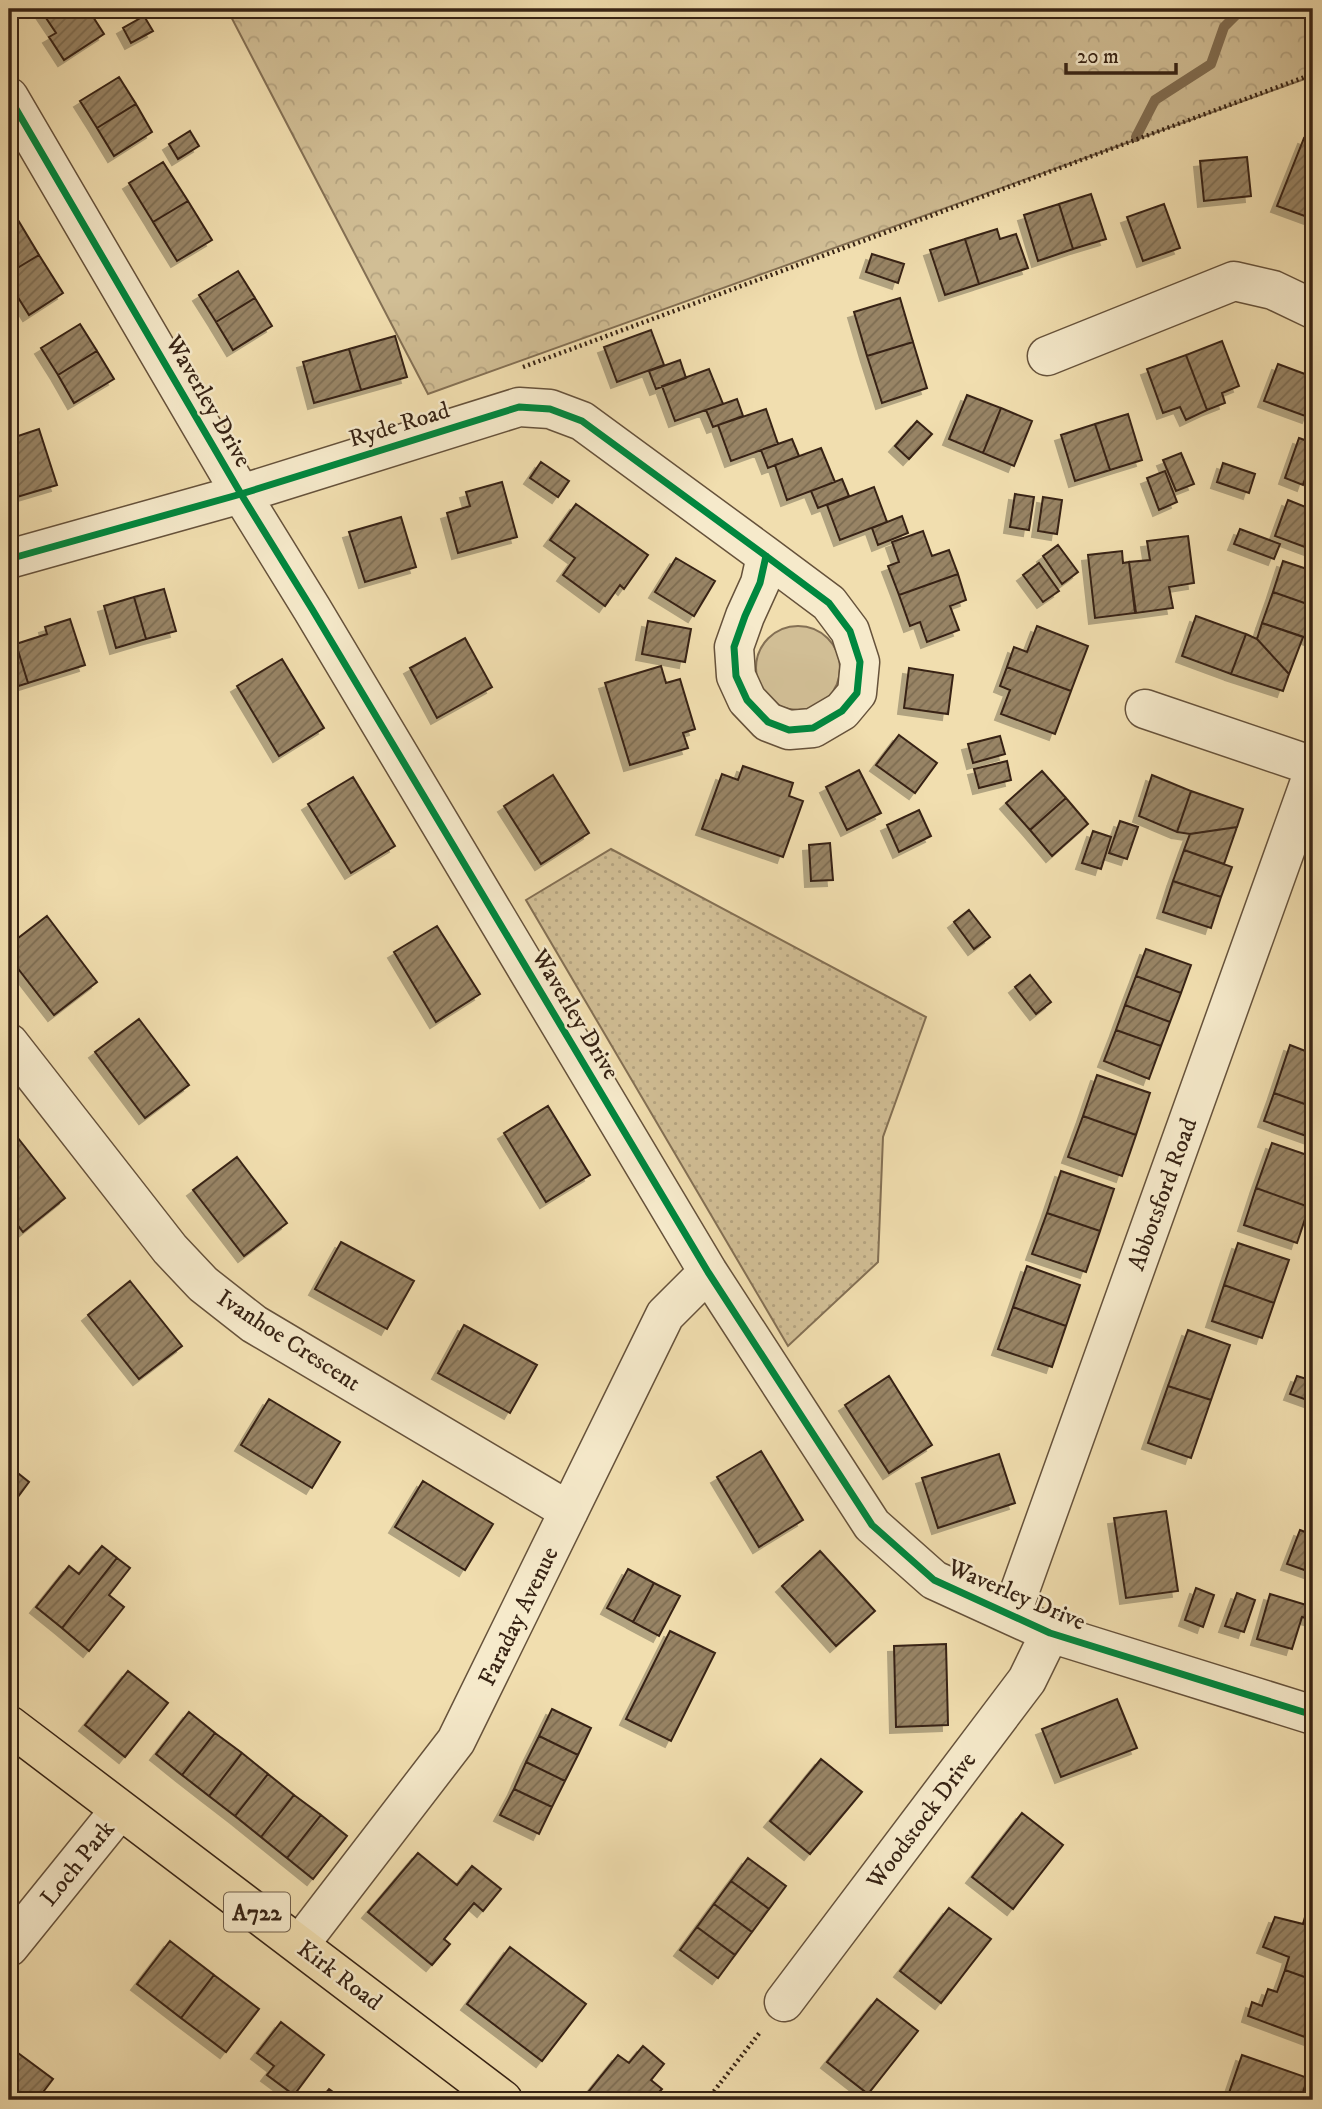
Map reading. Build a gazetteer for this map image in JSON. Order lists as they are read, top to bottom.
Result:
{
  "streets": {
    "main road": ["A722", "Kirk Road"],
    "street": [
      "Waverley Drive",
      "Ryde Road",
      "Abbotsford Road",
      "Ivanhoe Crescent",
      "Faraday Avenue",
      "Woodstock Drive",
      "Loch Park"
    ]
  },
  "crossings": [
    ["Waverley Drive", "Ryde Road"],
    ["Waverley Drive", "Abbotsford Road"],
    ["Waverley Drive", "Faraday Avenue"],
    ["Waverley Drive", "Woodstock Drive"],
    ["Ivanhoe Crescent", "Faraday Avenue"],
    ["Faraday Avenue", "Kirk Road"],
    ["Loch Park", "Kirk Road"]
  ],
  "scale_bar": "20 m"
}
